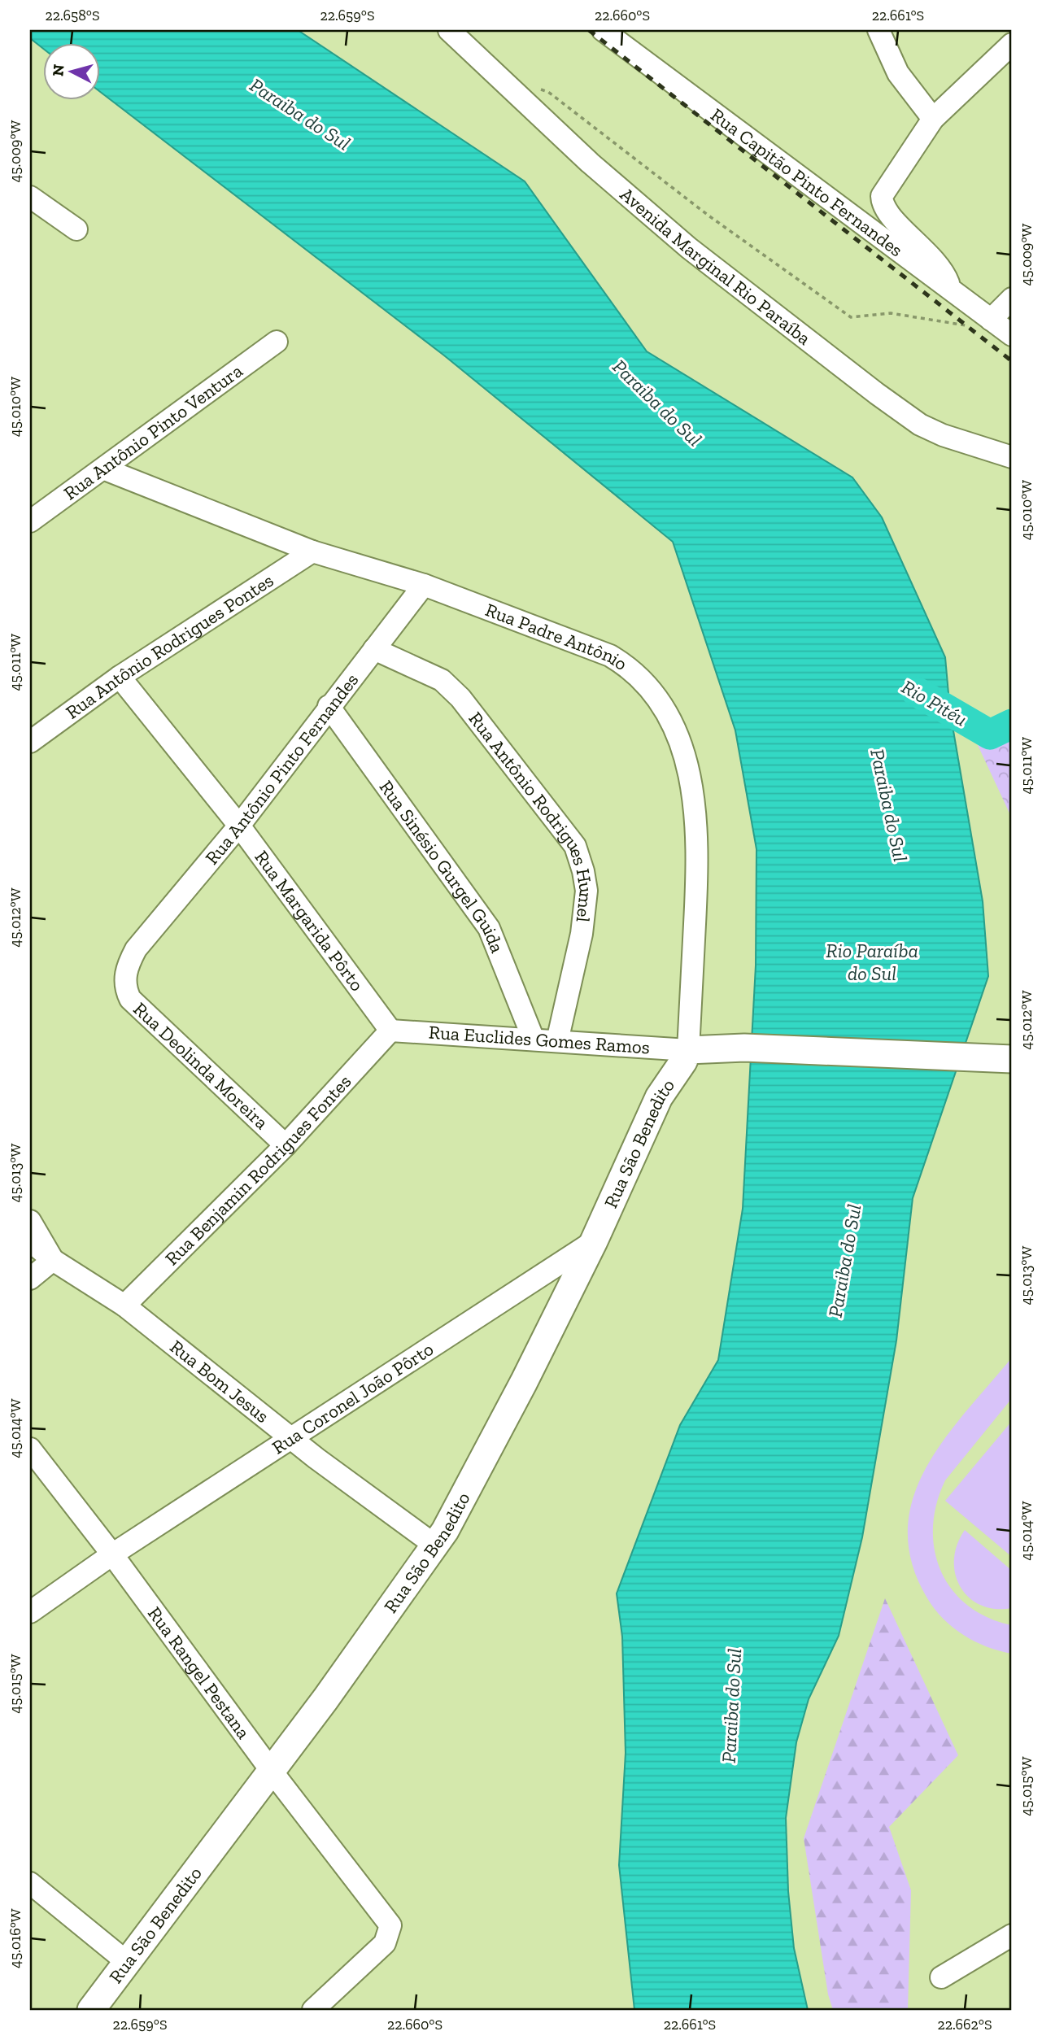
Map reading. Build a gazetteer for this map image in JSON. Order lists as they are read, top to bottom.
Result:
{
  "streets": {
    "main road": ["Rua São Benedito"],
    "street": [
      "Rua Capitão Pinto Fernandes",
      "Avenida Marginal Rio Paraíba",
      "Rua Antônio Pinto Ventura",
      "Rua Padre Antônio",
      "Rua Antônio Rodrigues Pontes",
      "Rua Antônio Pinto Fernandes",
      "Rua Antônio Rodrigues Humel",
      "Rua Sinésio Gurgel Guida",
      "Rua Margarida Pôrto",
      "Rua Euclides Gomes Ramos",
      "Rua Deolinda Moreira",
      "Rua Benjamin Rodrigues Fontes",
      "Rua Bom Jesus",
      "Rua Coronel João Pôrto",
      "Rua Rangel Pestana"
    ]
  },
  "crossings": [
    ["Rua Antônio Pinto Ventura", "Rua Padre Antônio"],
    ["Rua Padre Antônio", "Rua Antônio Rodrigues Pontes"],
    ["Rua Padre Antônio", "Rua Antônio Pinto Fernandes"],
    ["Rua Padre Antônio", "Rua Euclides Gomes Ramos"],
    ["Rua Padre Antônio", "Rua São Benedito"],
    ["Rua Antônio Rodrigues Pontes", "Rua Margarida Pôrto"],
    ["Rua Antônio Pinto Fernandes", "Rua Antônio Rodrigues Humel"],
    ["Rua Antônio Pinto Fernandes", "Rua Sinésio Gurgel Guida"],
    ["Rua Antônio Pinto Fernandes", "Rua Margarida Pôrto"],
    ["Rua Antônio Pinto Fernandes", "Rua Deolinda Moreira"],
    ["Rua Antônio Rodrigues Humel", "Rua Euclides Gomes Ramos"],
    ["Rua Sinésio Gurgel Guida", "Rua Euclides Gomes Ramos"],
    ["Rua Margarida Pôrto", "Rua Euclides Gomes Ramos"],
    ["Rua Margarida Pôrto", "Rua Benjamin Rodrigues Fontes"],
    ["Rua Euclides Gomes Ramos", "Rua São Benedito"],
    ["Rua Euclides Gomes Ramos", "Rua Benjamin Rodrigues Fontes"],
    ["Rua Deolinda Moreira", "Rua Benjamin Rodrigues Fontes"],
    ["Rua São Benedito", "Rua Bom Jesus"],
    ["Rua São Benedito", "Rua Coronel João Pôrto"],
    ["Rua São Benedito", "Rua Rangel Pestana"],
    ["Rua Benjamin Rodrigues Fontes", "Rua Bom Jesus"],
    ["Rua Bom Jesus", "Rua Coronel João Pôrto"],
    ["Rua Coronel João Pôrto", "Rua Rangel Pestana"]
  ],
  "water": ["Paraiba do Sul", "Rio Pitéu", "Rio Paraíba do Sul"],
  "north": "left",
  "coordinates": [
    "22.658°S",
    "22.659°S",
    "22.660°S",
    "22.661°S",
    "45.009°W",
    "45.010°W",
    "45.011°W",
    "45.012°W",
    "45.013°W",
    "45.014°W",
    "45.015°W",
    "45.016°W",
    "22.662°S"
  ]
}
